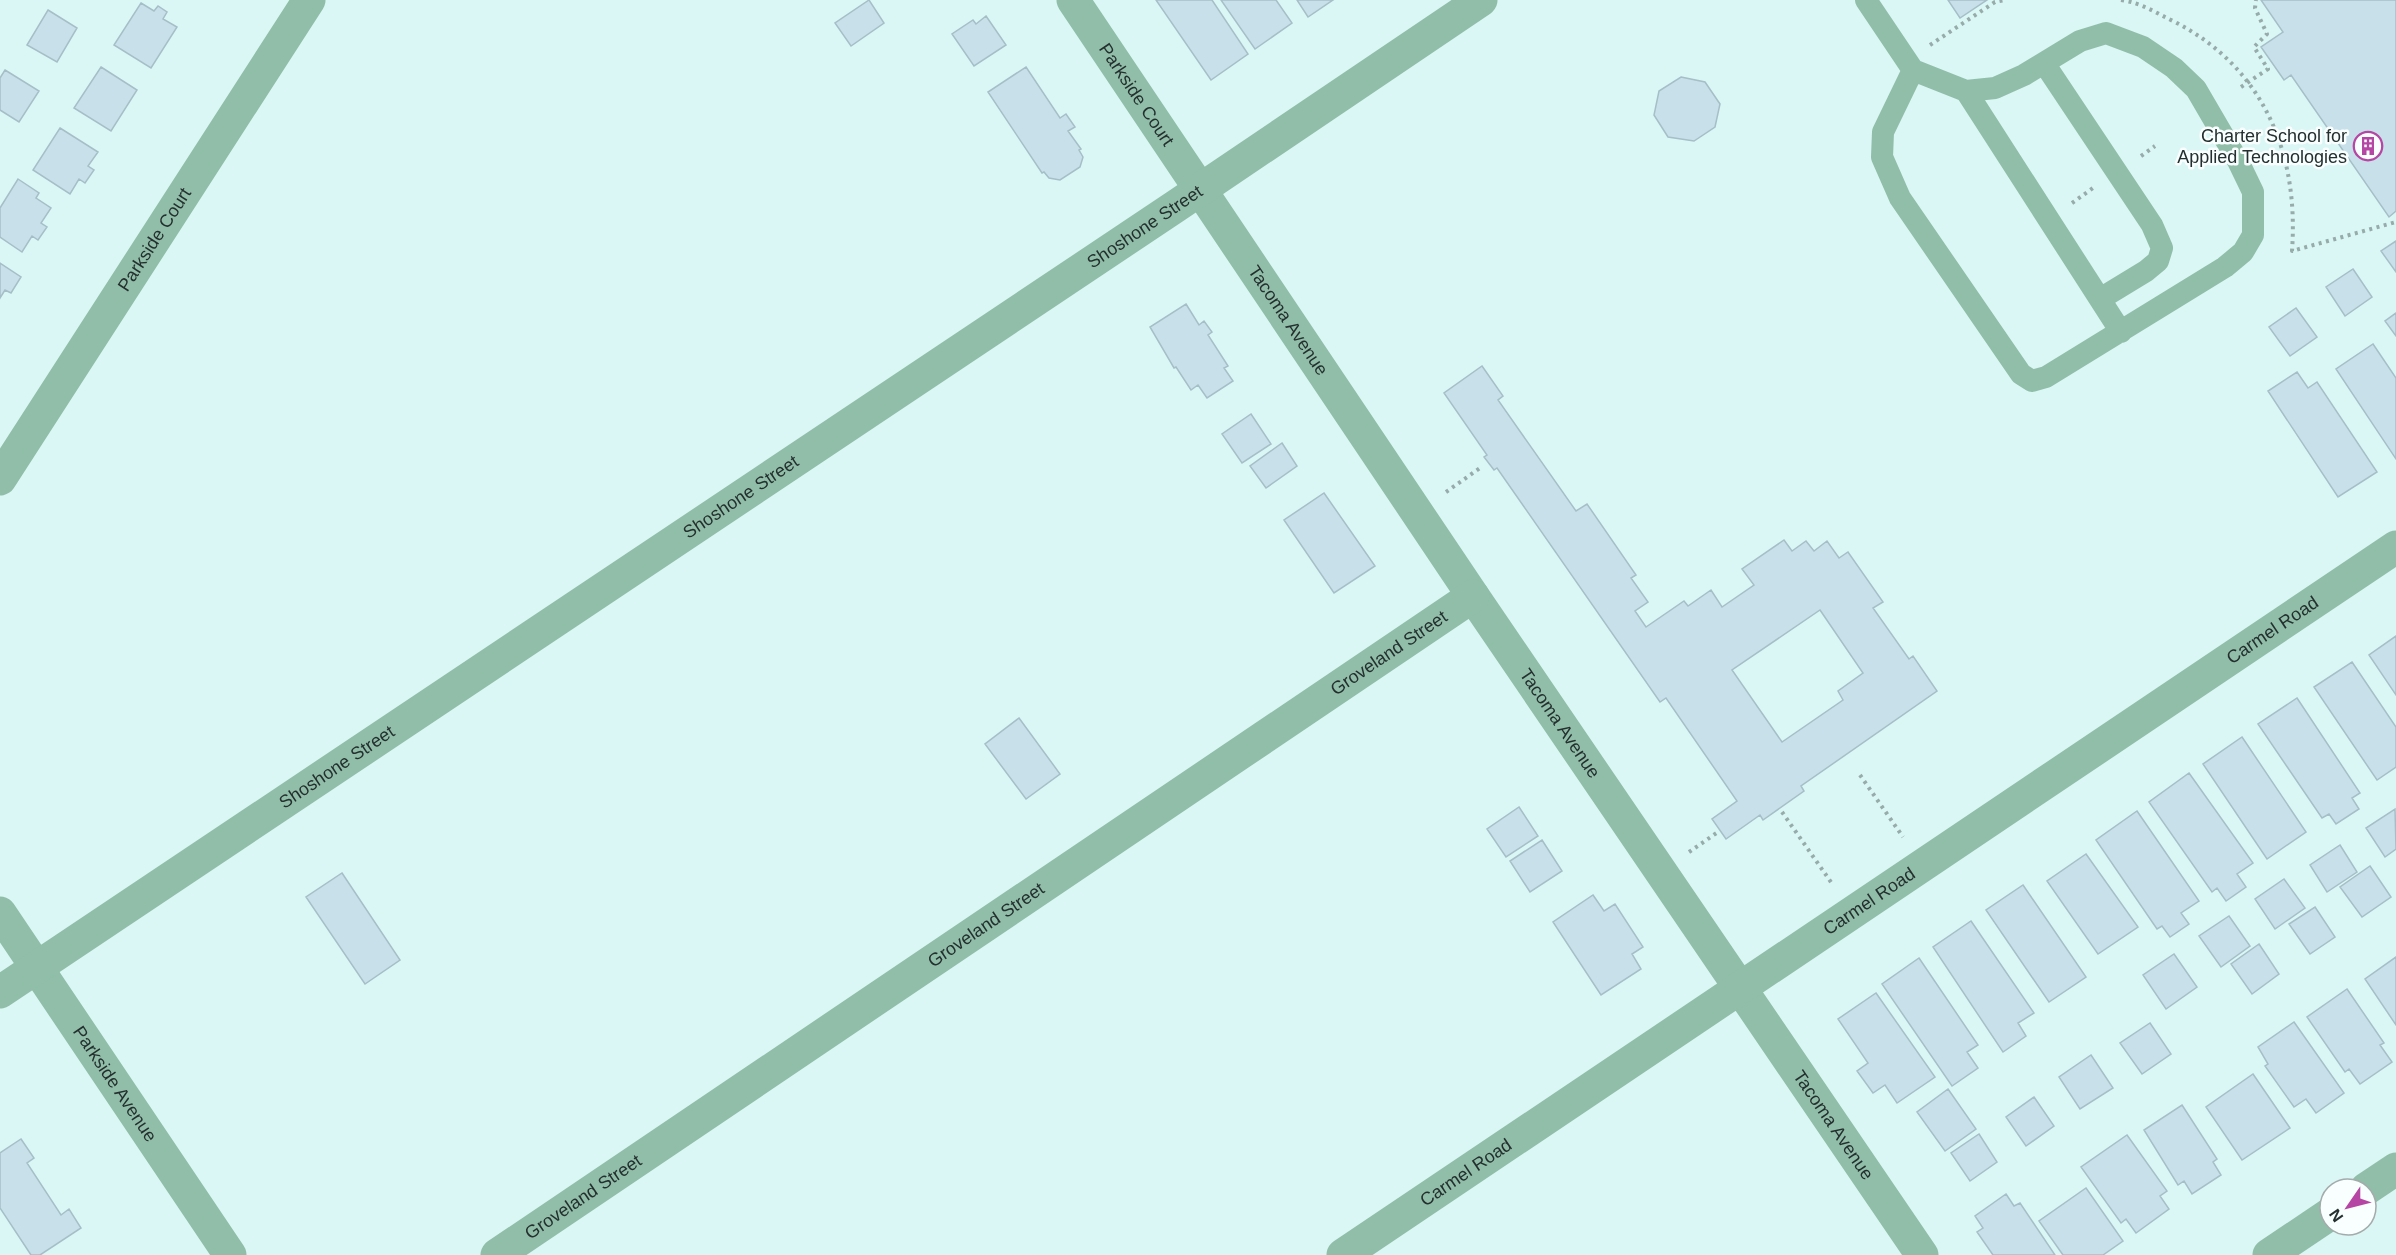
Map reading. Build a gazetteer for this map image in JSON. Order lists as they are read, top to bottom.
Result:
{
  "streets": {
    "street": [
      "Parkside Court",
      "Shoshone Street",
      "Tacoma Avenue",
      "Carmel Road",
      "Groveland Street",
      "Parkside Avenue"
    ]
  },
  "crossings": [
    ["Parkside Court", "Shoshone Street"],
    ["Parkside Court", "Tacoma Avenue"],
    ["Shoshone Street", "Tacoma Avenue"],
    ["Shoshone Street", "Parkside Avenue"],
    ["Tacoma Avenue", "Carmel Road"],
    ["Tacoma Avenue", "Groveland Street"]
  ],
  "places": {
    "building": ["Charter School for Applied Technologies"]
  },
  "north": "bottom left"
}
